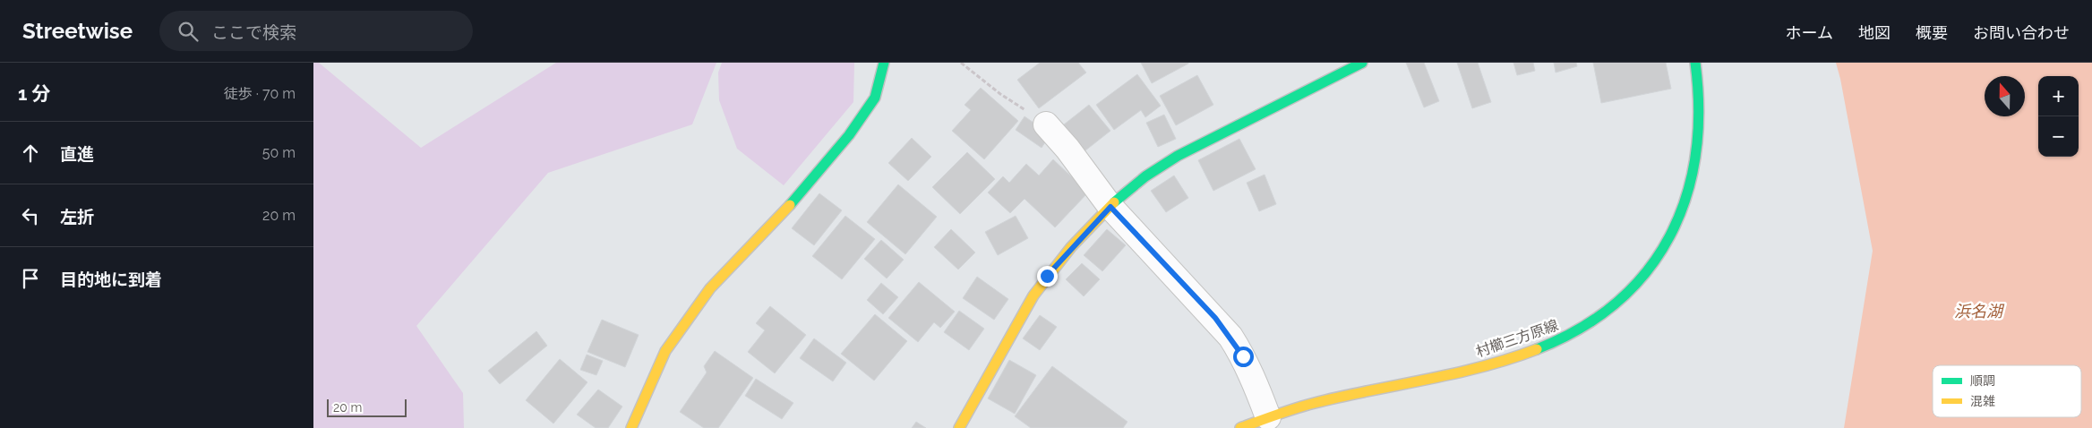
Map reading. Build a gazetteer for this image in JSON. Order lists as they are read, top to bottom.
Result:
{
  "streets": {
    "street": ["村櫛三方原線"]
  },
  "water": ["浜名湖"],
  "legend": ["順調", "混雑"],
  "scale_bar": "20 m",
  "north": "top",
  "page": {
    "header": "Streetwise",
    "search": "ここで検索",
    "nav": [
      "ホーム",
      "地図",
      "概要",
      "お問い合わせ"
    ],
    "heading": ["1 分", "徒歩 · 70 m"],
    "map_buttons": ["+", "−"],
    "list": [
      ["直進", "50 m"],
      ["左折", "20 m"],
      "目的地に到着"
    ],
    "scale": "20 m"
  }
}
